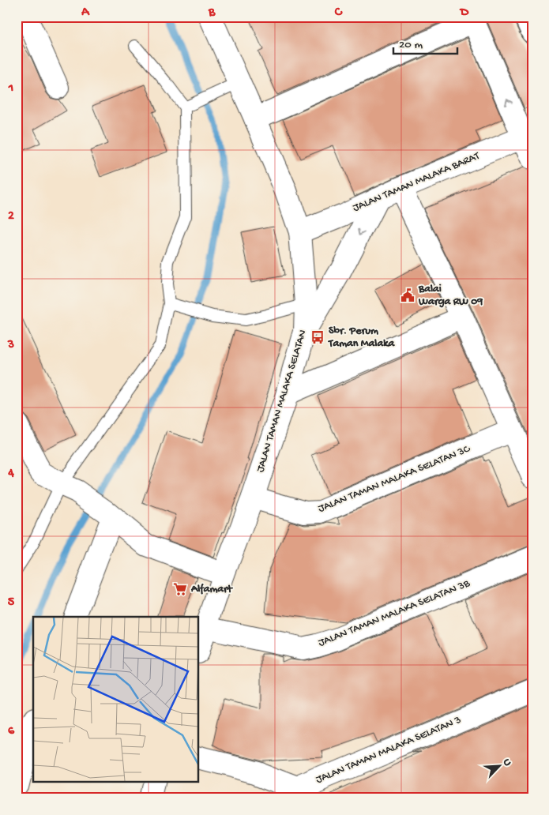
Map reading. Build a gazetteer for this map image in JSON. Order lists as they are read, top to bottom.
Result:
{
  "streets": {
    "street": [
      "JALAN TAMAN MALAKA BARAT",
      "JALAN TAMAN MALAKA SELATAN",
      "JALAN TAMAN MALAKA SELATAN 3C",
      "JALAN TAMAN MALAKA SELATAN 3B",
      "JALAN TAMAN MALAKA SELATAN 3"
    ]
  },
  "crossings": [
    ["JALAN TAMAN MALAKA BARAT", "JALAN TAMAN MALAKA SELATAN"],
    ["JALAN TAMAN MALAKA SELATAN", "JALAN TAMAN MALAKA SELATAN 3C"],
    ["JALAN TAMAN MALAKA SELATAN", "JALAN TAMAN MALAKA SELATAN 3B"]
  ],
  "places": {
    "public building": ["Balai Warga RW 09"],
    "bus stop": ["Sbr. Perum Taman Malaka"],
    "supermarket": ["Alfamart"]
  },
  "scale_bar": "20 m",
  "north": "top right",
  "grid": {
    "columns": [
      "A",
      "B",
      "C",
      "D"
    ],
    "rows": [
      "1",
      "2",
      "3",
      "4",
      "5",
      "6"
    ]
  }
}
